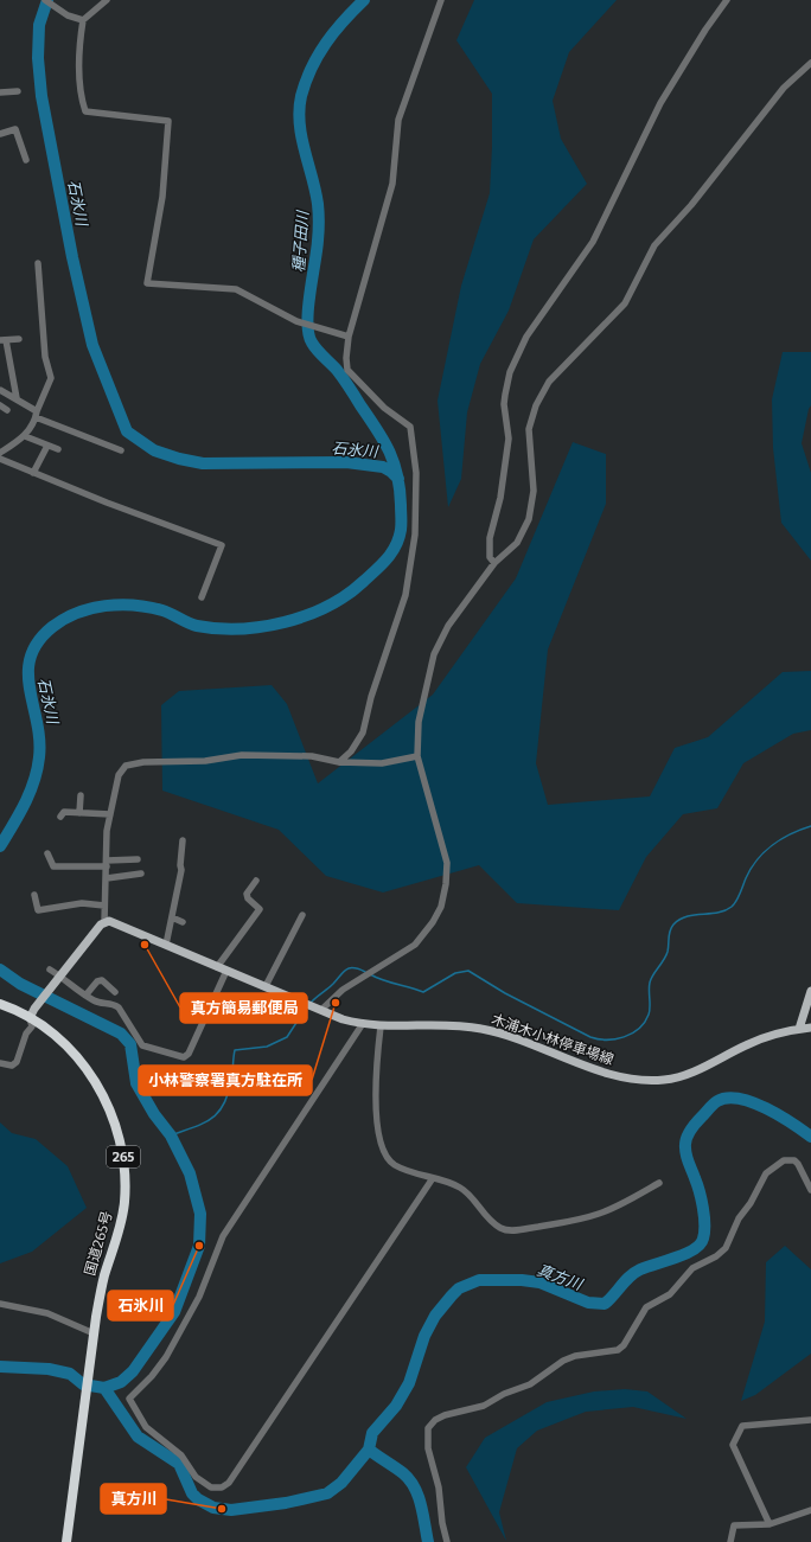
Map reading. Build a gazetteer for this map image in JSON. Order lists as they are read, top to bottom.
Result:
{
  "streets": {
    "highway": ["265", "国道265号"],
    "main road": ["木浦木小林停車場線"]
  },
  "water": ["石氷川", "種子田川", "真方川"],
  "places": [
    "真方簡易郵便局",
    "小林警察署真方駐在所",
    "石氷川",
    "真方川"
  ]
}
